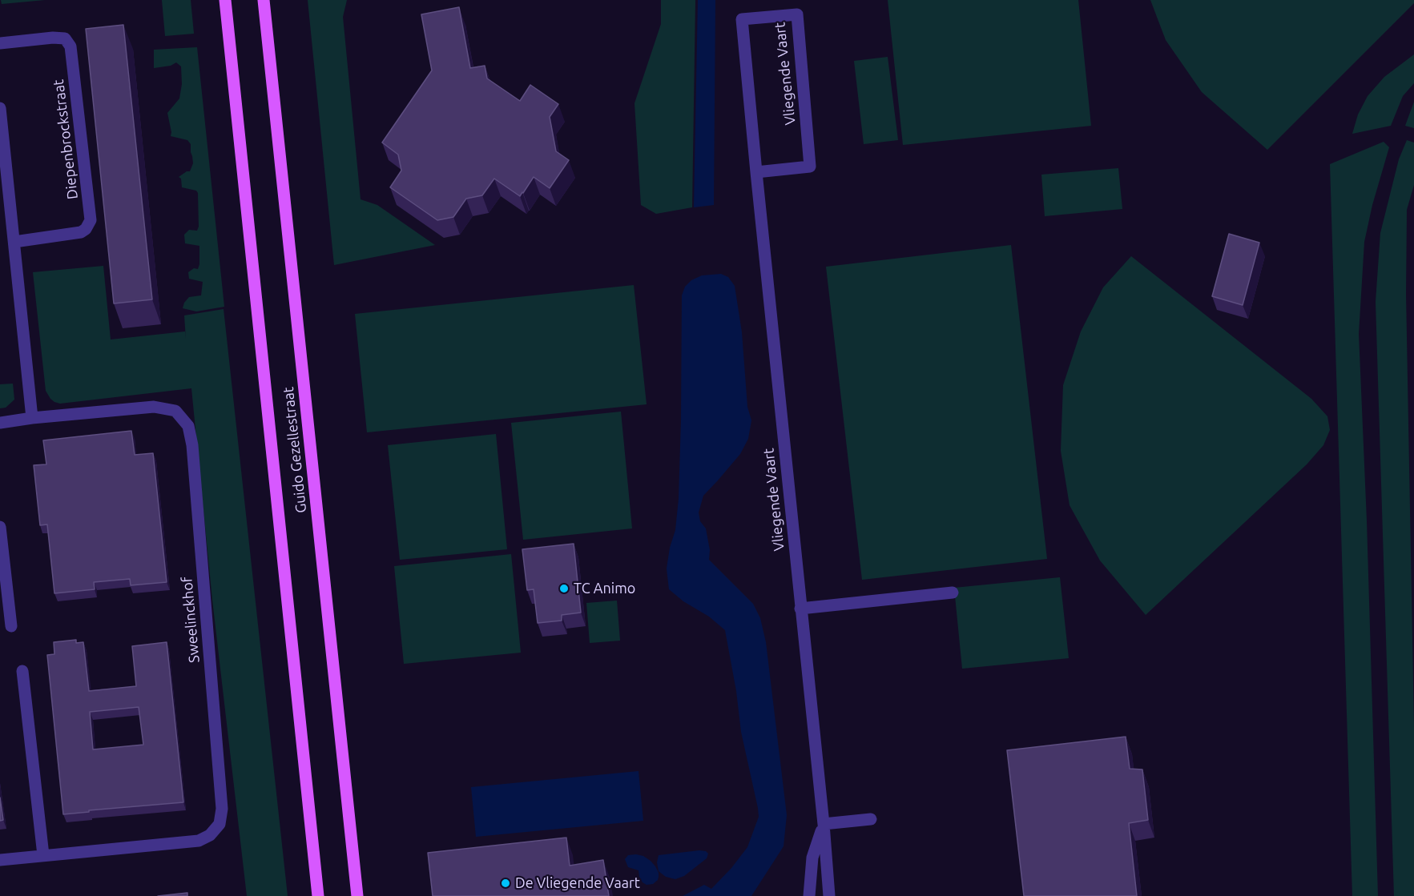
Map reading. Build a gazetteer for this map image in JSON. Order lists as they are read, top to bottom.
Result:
{
  "streets": {
    "main road": ["Guido Gezellestraat"],
    "street": ["Vliegende Vaart", "Diepenbrockstraat", "Sweelinckhof"]
  },
  "places": ["TC Animo", "De Vliegende Vaart"]
}
